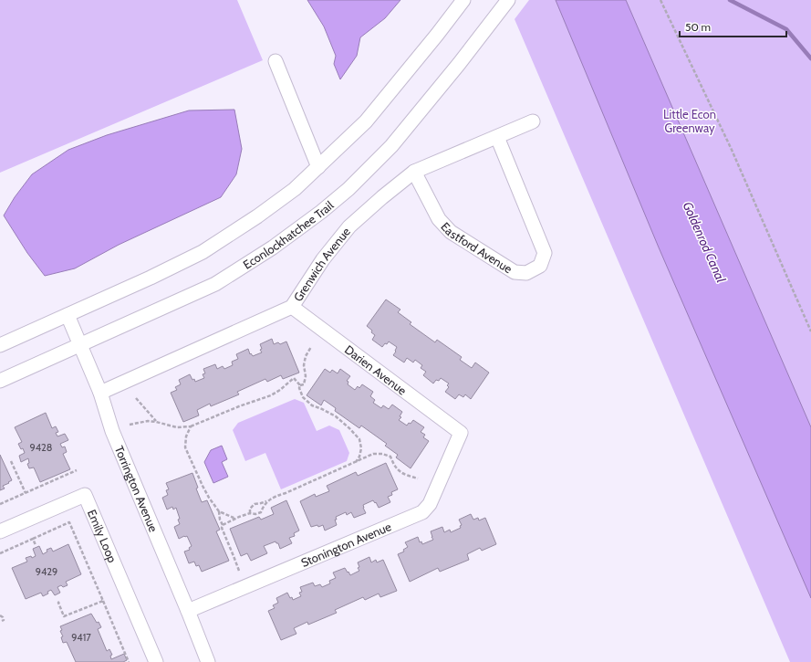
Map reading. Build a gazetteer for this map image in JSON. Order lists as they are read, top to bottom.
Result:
{
  "streets": {
    "street": [
      "Econlockhatchee Trail",
      "Eastford Avenue",
      "Grenwich Avenue",
      "Darien Avenue",
      "Torrington Avenue",
      "Emily Loop",
      "Stonington Avenue"
    ]
  },
  "crossings": [
    ["Econlockhatchee Trail", "Torrington Avenue"],
    ["Eastford Avenue", "Grenwich Avenue"],
    ["Grenwich Avenue", "Darien Avenue"],
    ["Grenwich Avenue", "Torrington Avenue"],
    ["Darien Avenue", "Stonington Avenue"],
    ["Torrington Avenue", "Stonington Avenue"]
  ],
  "water": ["Goldenrod Canal"],
  "parks": ["Little Econ Greenway"],
  "house_numbers": ["9428", "9429", "9417"],
  "scale_bar": "50 m"
}
